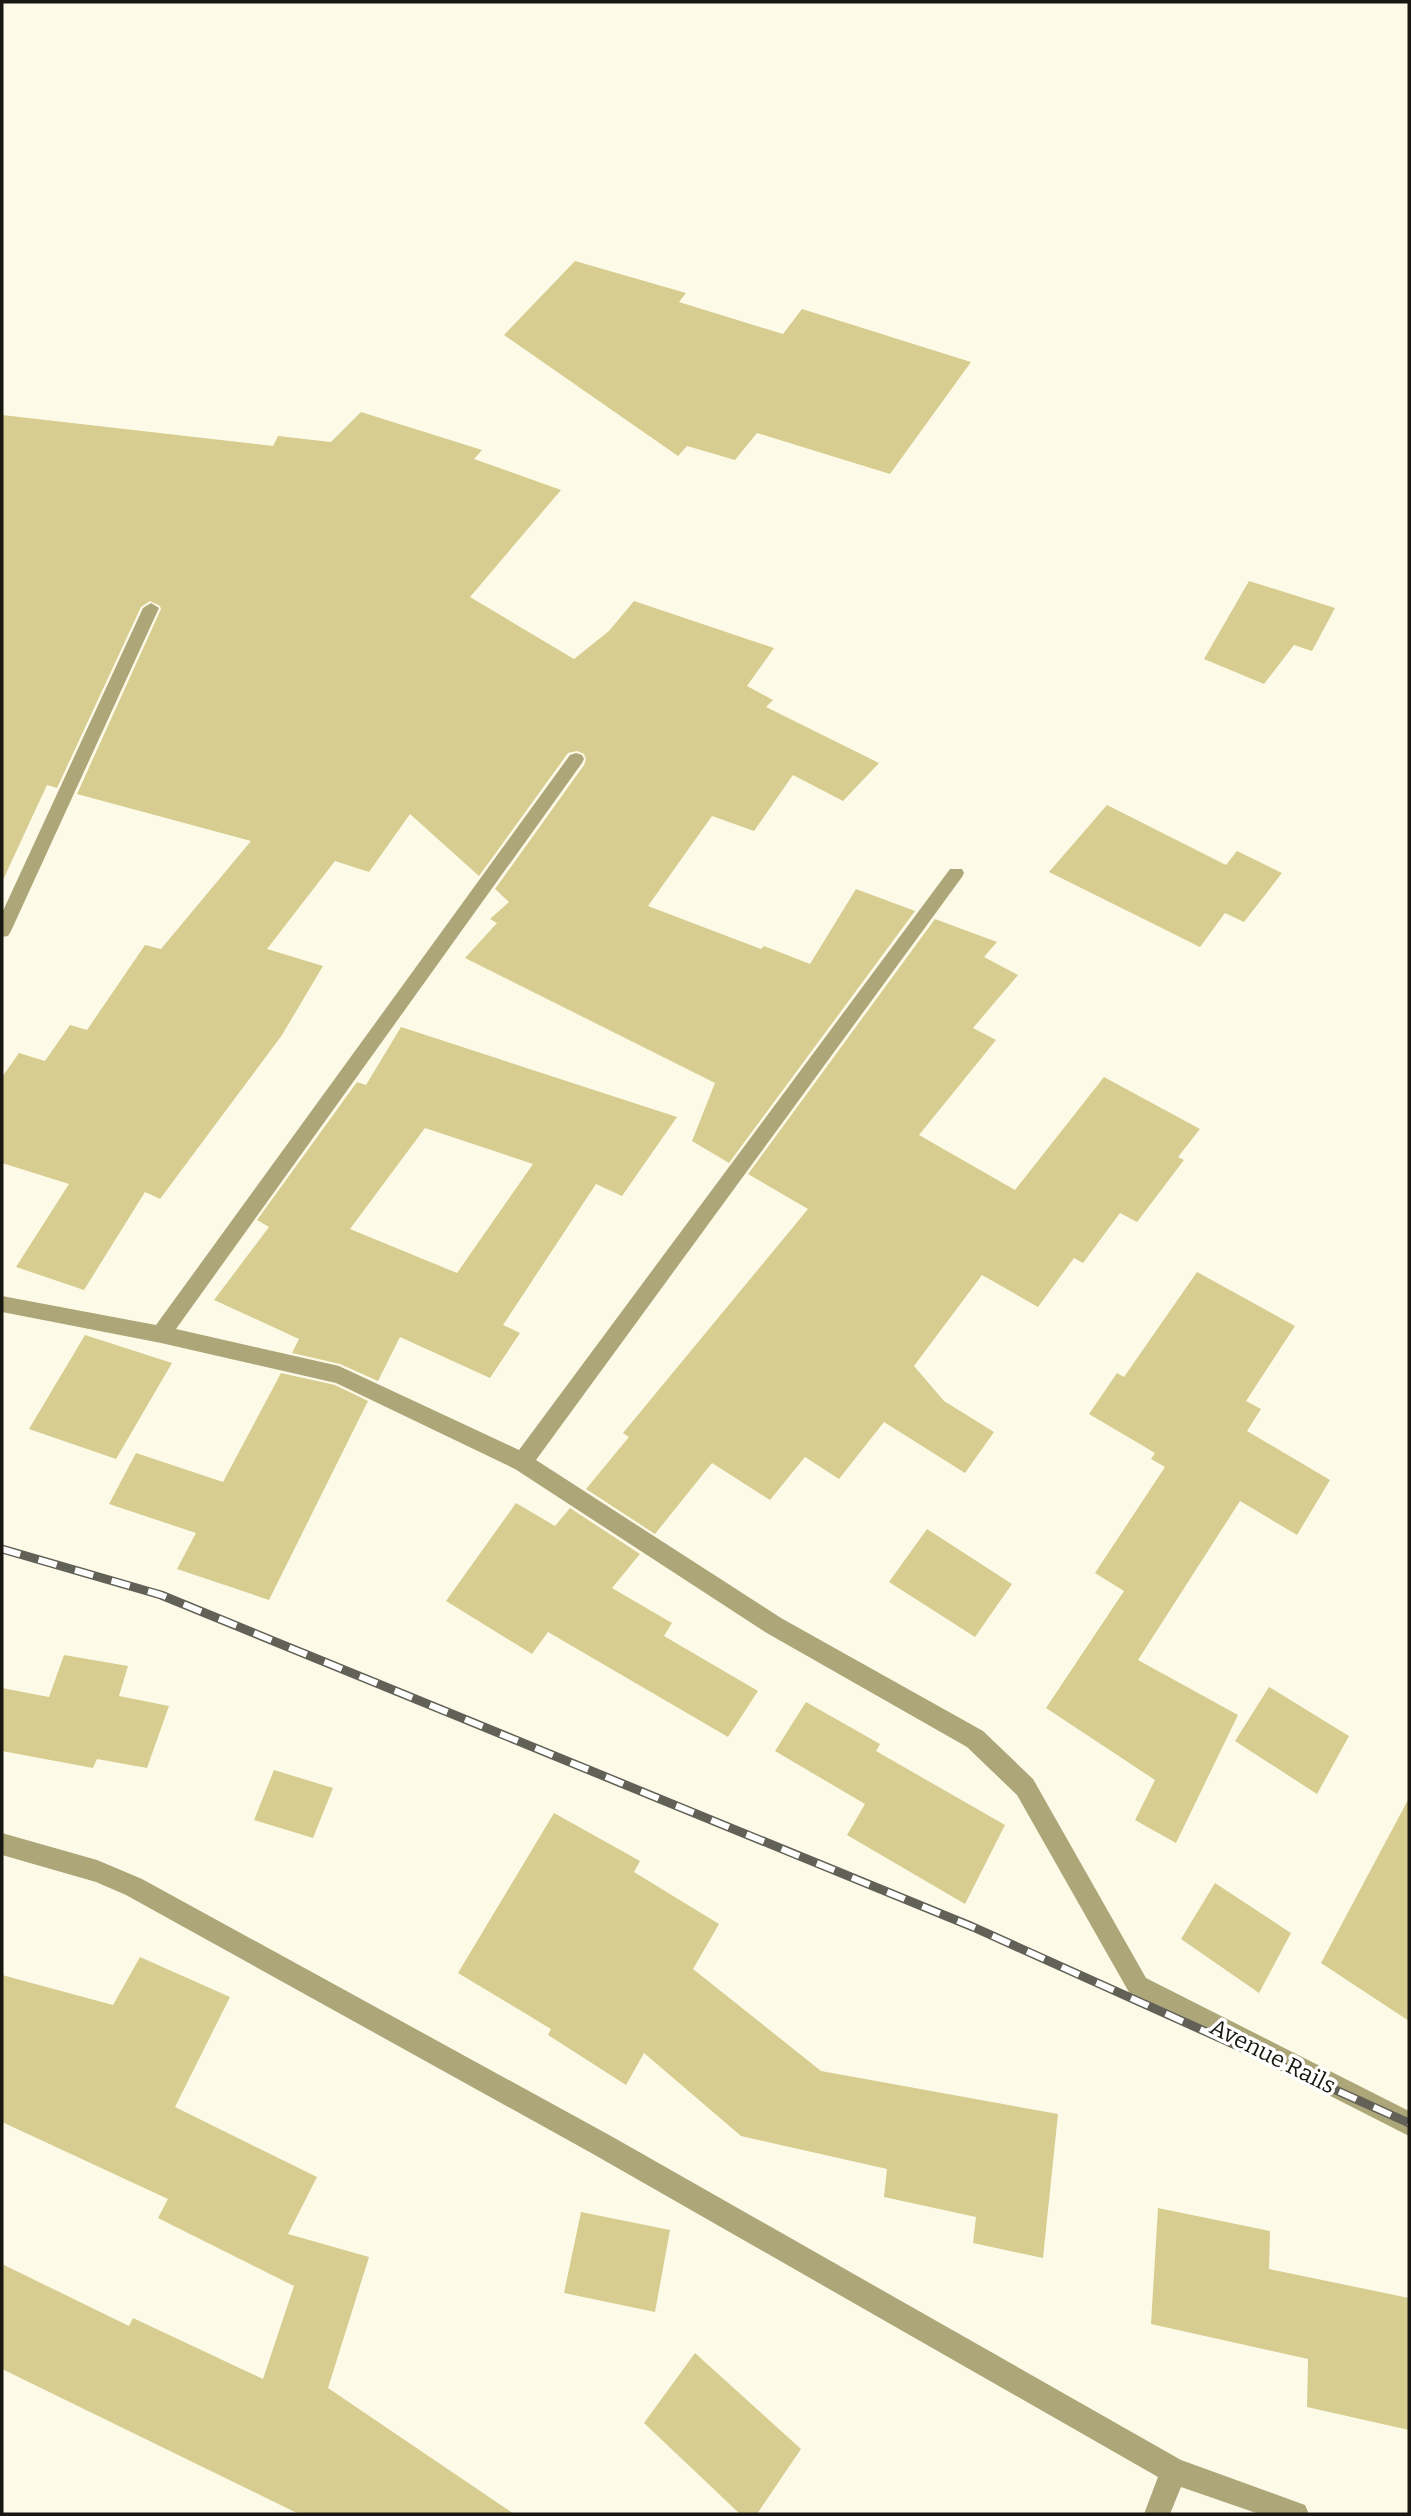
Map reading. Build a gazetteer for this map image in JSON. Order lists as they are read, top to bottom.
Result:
{
  "streets": {
    "street": ["Avenue Rails"]
  }
}
